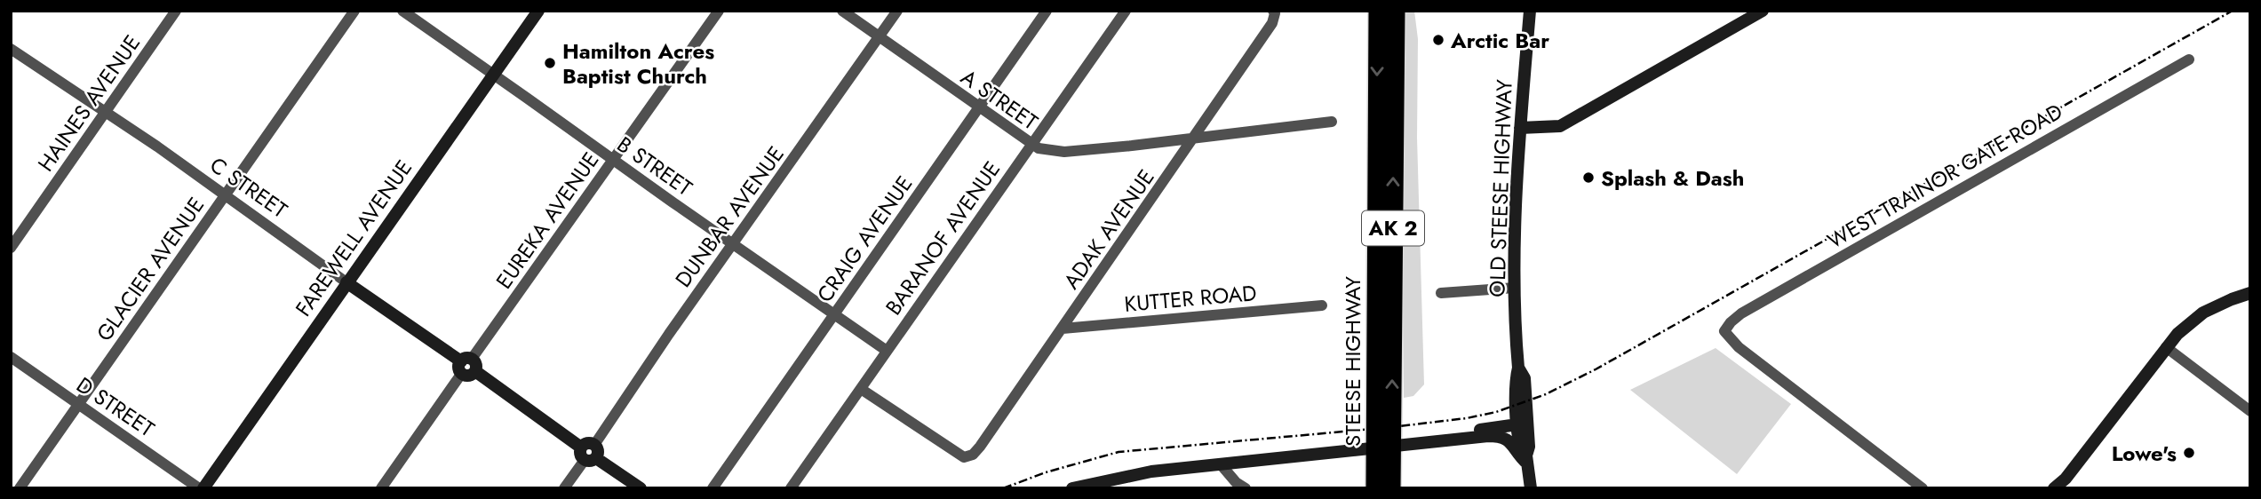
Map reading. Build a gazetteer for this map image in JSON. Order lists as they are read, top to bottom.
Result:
{
  "streets": {
    "highway": ["AK 2", "STEESE HIGHWAY"],
    "street": [
      "A STREET",
      "HAINES AVENUE",
      "B STREET",
      "WEST TRAINOR GATE ROAD",
      "C STREET",
      "OLD STEESE HIGHWAY",
      "DUNBAR AVENUE",
      "EUREKA AVENUE",
      "ADAK AVENUE",
      "FAREWELL AVENUE",
      "BARANOF AVENUE",
      "CRAIG AVENUE",
      "GLACIER AVENUE",
      "KUTTER ROAD",
      "D STREET"
    ]
  },
  "crossings": [
    ["A STREET", "DUNBAR AVENUE"],
    ["A STREET", "ADAK AVENUE"],
    ["A STREET", "BARANOF AVENUE"],
    ["A STREET", "CRAIG AVENUE"],
    ["HAINES AVENUE", "C STREET"],
    ["B STREET", "DUNBAR AVENUE"],
    ["B STREET", "EUREKA AVENUE"],
    ["B STREET", "FAREWELL AVENUE"],
    ["B STREET", "BARANOF AVENUE"],
    ["B STREET", "CRAIG AVENUE"],
    ["C STREET", "DUNBAR AVENUE"],
    ["C STREET", "EUREKA AVENUE"],
    ["C STREET", "FAREWELL AVENUE"],
    ["C STREET", "GLACIER AVENUE"],
    ["ADAK AVENUE", "BARANOF AVENUE"],
    ["ADAK AVENUE", "KUTTER ROAD"],
    ["FAREWELL AVENUE", "D STREET"],
    ["GLACIER AVENUE", "D STREET"]
  ],
  "places": [
    "Arctic Bar",
    "Hamilton Acres Baptist Church",
    "Splash & Dash",
    "Lowe's"
  ]
}
